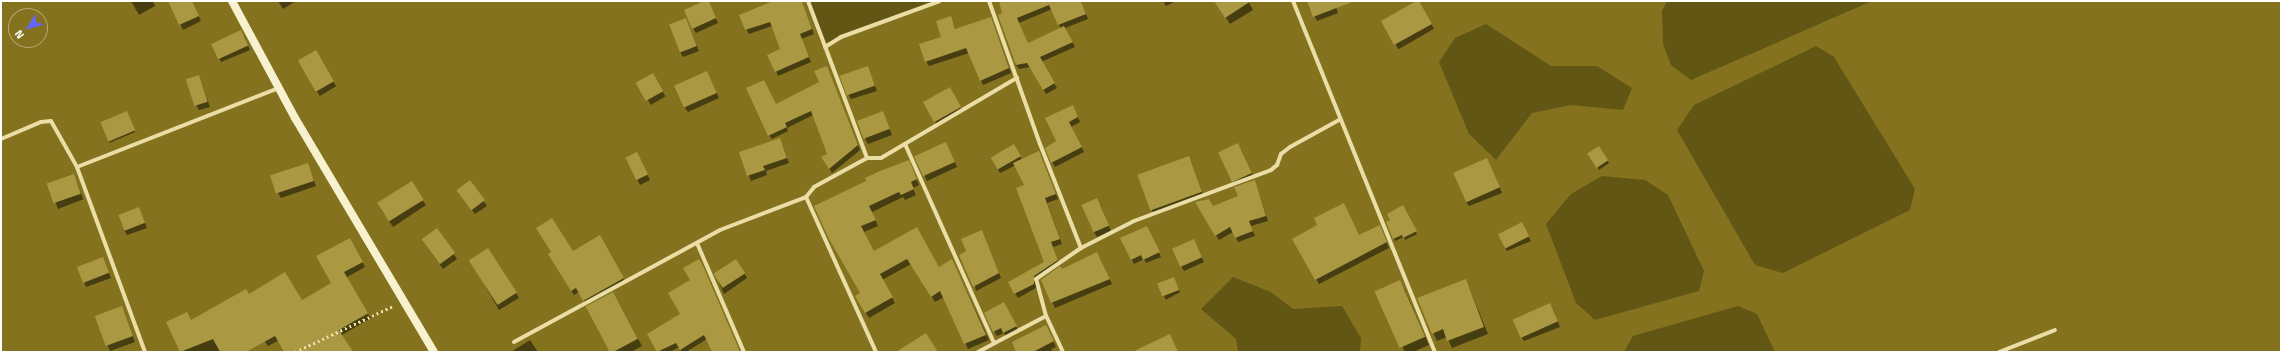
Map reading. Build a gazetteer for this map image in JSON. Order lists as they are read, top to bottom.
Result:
{
  "north": "bottom left"
}
